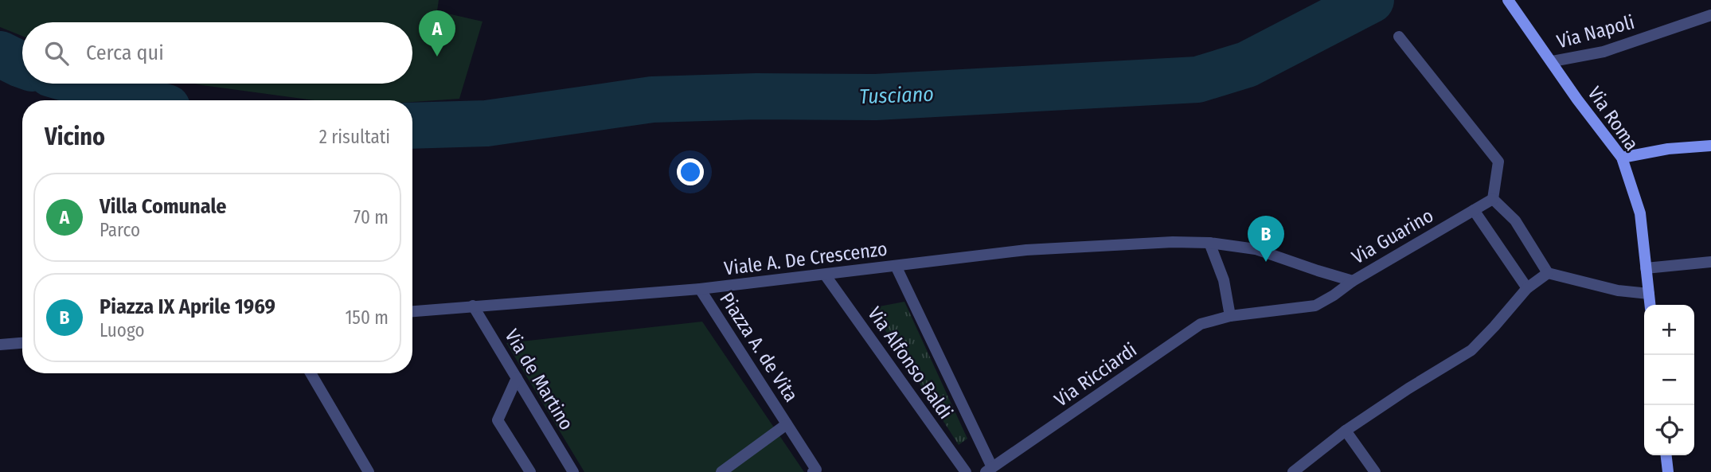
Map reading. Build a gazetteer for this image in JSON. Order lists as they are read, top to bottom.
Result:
{
  "streets": {
    "main road": ["Via Roma"],
    "street": [
      "Via Napoli",
      "Via Guarino",
      "Viale A. De Crescenzo",
      "Piazza A. de Vita",
      "Via Alfonso Baldi",
      "Via Ricciardi",
      "Via de Martino"
    ]
  },
  "crossings": [
    ["Via Napoli", "Via Roma"],
    ["Via Guarino", "Viale A. De Crescenzo"],
    ["Via Guarino", "Via Ricciardi"],
    ["Viale A. De Crescenzo", "Piazza A. de Vita"],
    ["Viale A. De Crescenzo", "Via Alfonso Baldi"],
    ["Viale A. De Crescenzo", "Via de Martino"],
    ["Via Alfonso Baldi", "Via Ricciardi"]
  ],
  "water": ["Tusciano"],
  "page": {
    "pins": ["A", "B"],
    "search": "Cerca qui",
    "heading": ["Vicino", "2 risultati"],
    "list": [
      {
        "mark": "A",
        "name": "Villa Comunale",
        "note": "Parco",
        "value": "70 m"
      },
      {
        "mark": "B",
        "name": "Piazza IX Aprile 1969",
        "note": "Luogo",
        "value": "150 m"
      }
    ],
    "map_buttons": ["+", "−"]
  }
}
